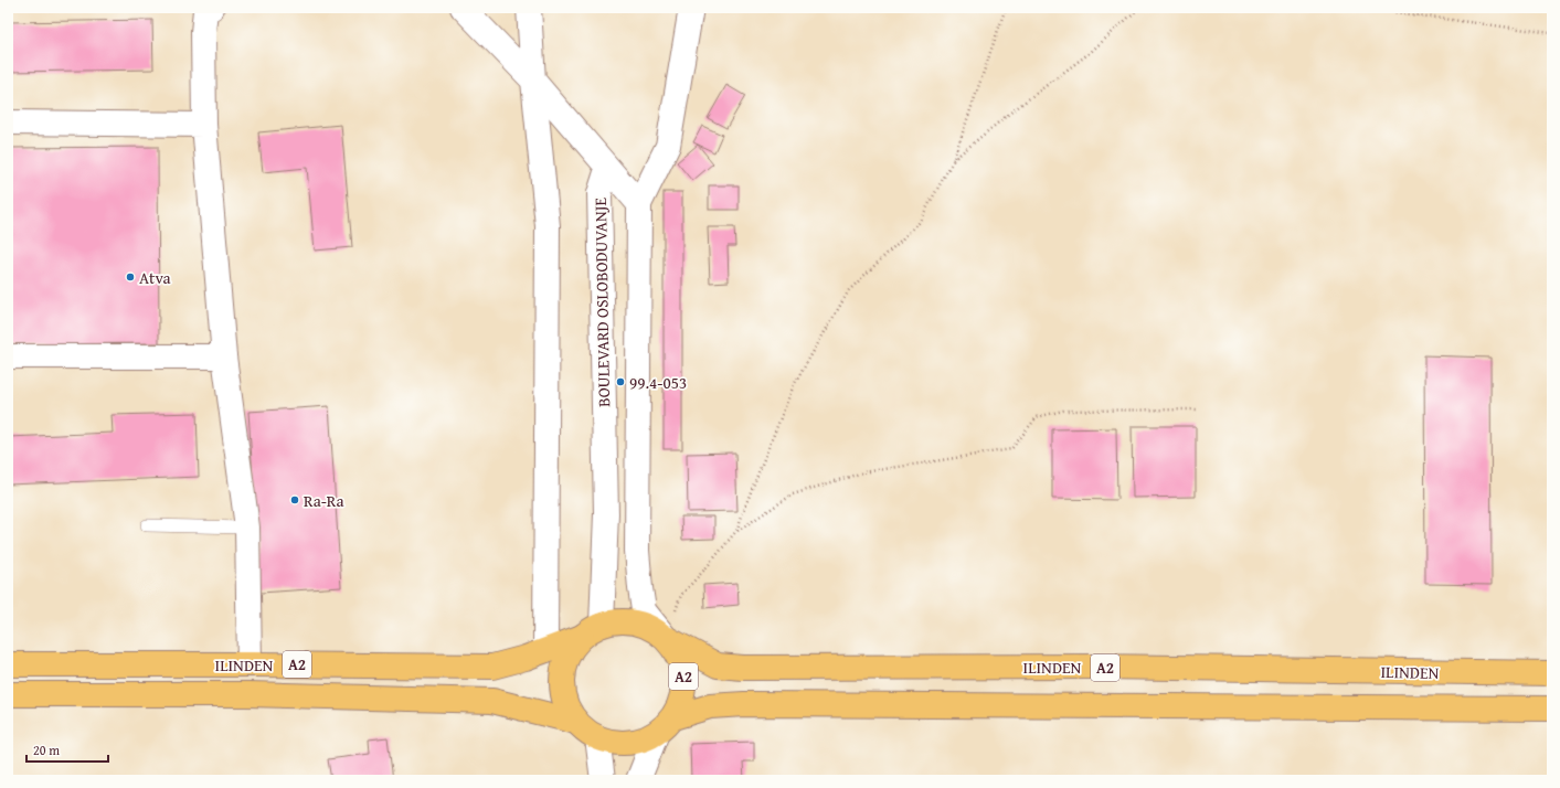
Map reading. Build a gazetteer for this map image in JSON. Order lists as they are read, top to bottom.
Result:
{
  "streets": {
    "main road": ["ILINDEN", "A2"],
    "street": ["BOULEVARD OSLOBODUVANJE"]
  },
  "crossings": [
    ["BOULEVARD OSLOBODUVANJE", "ILINDEN"]
  ],
  "places": ["Atva", "99.4-053", "Ra-Ra"],
  "scale_bar": "20 m"
}
